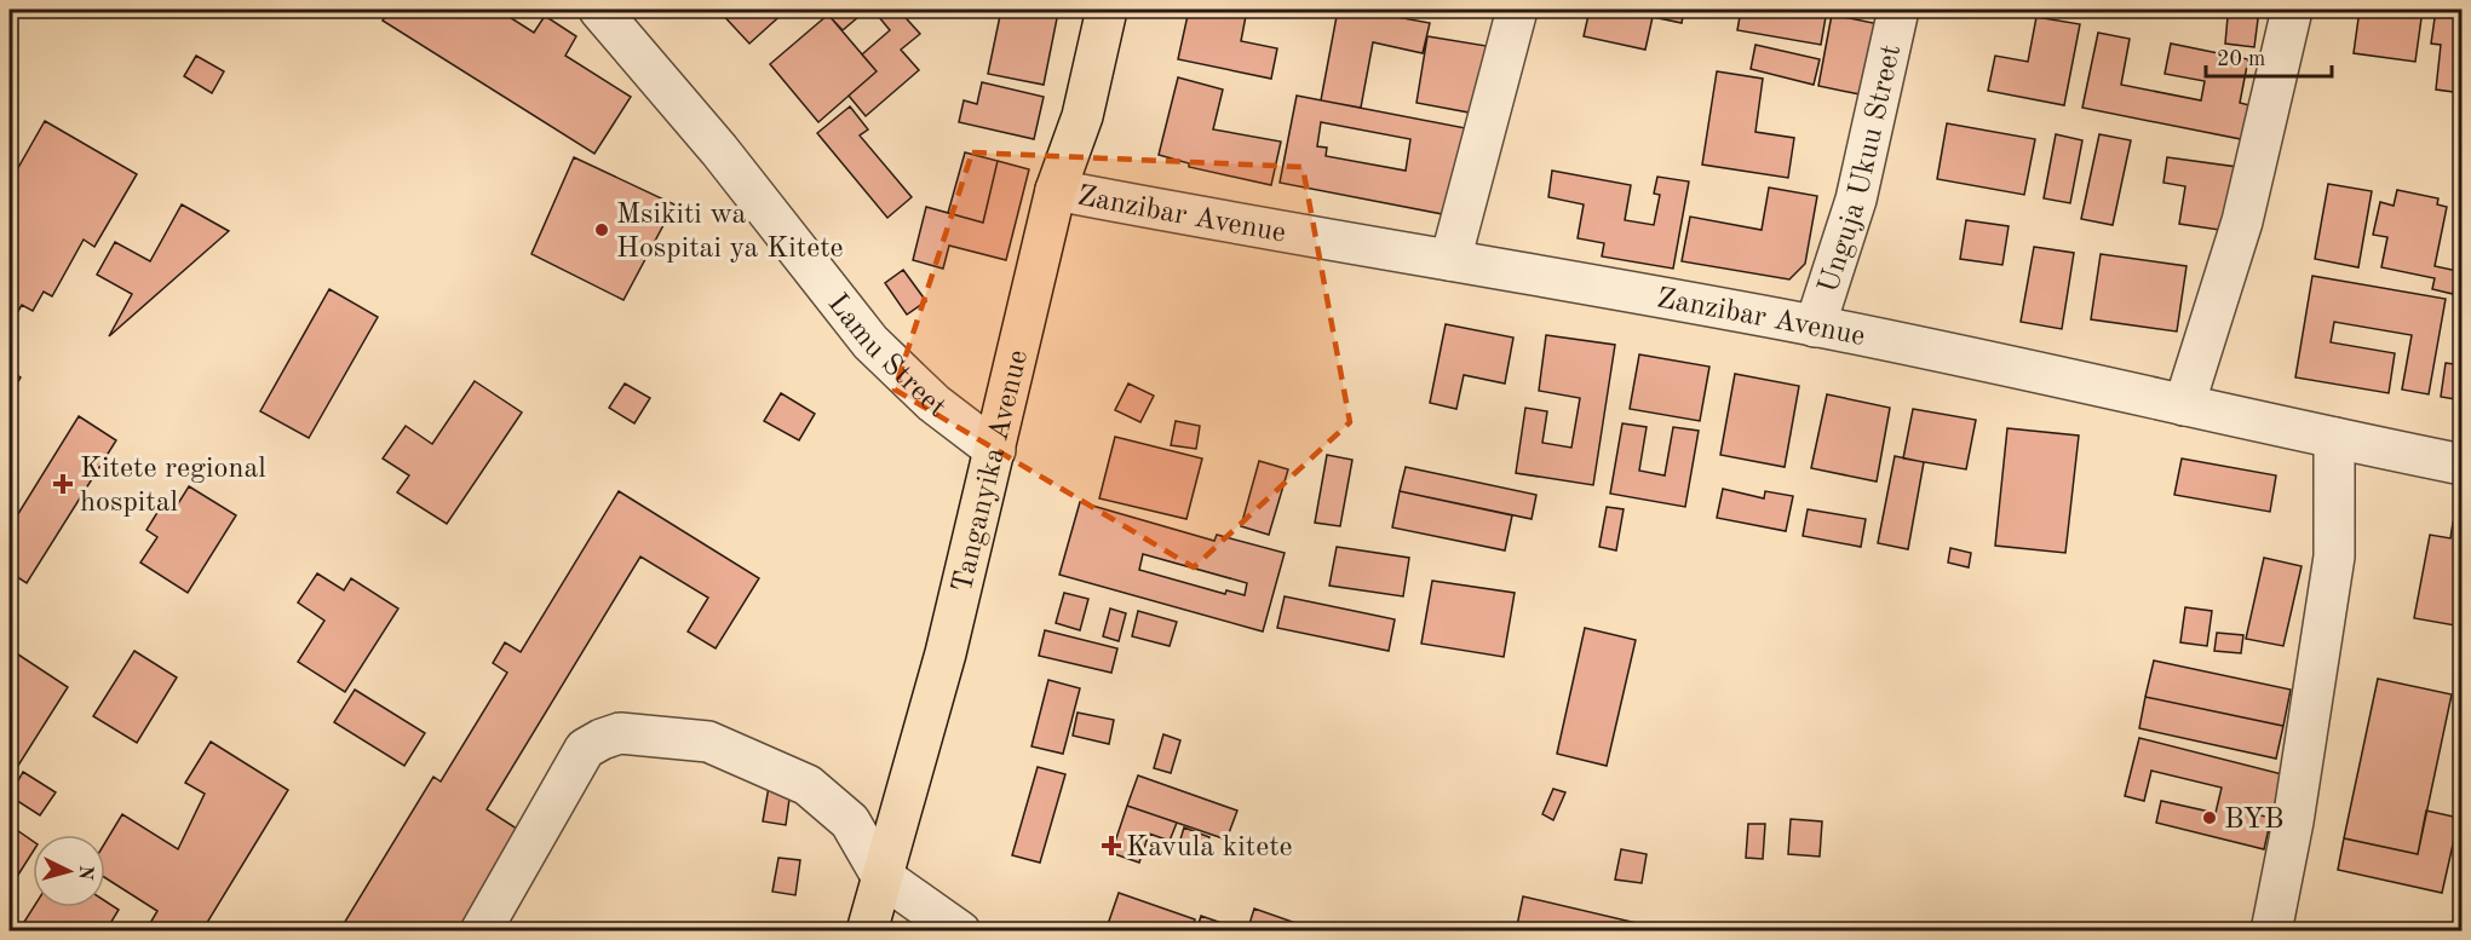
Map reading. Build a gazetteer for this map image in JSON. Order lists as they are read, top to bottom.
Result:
{
  "streets": {
    "main road": ["Tanganyika Avenue"],
    "street": ["Unguja Ukuu Street", "Zanzibar Avenue", "Lamu Street"]
  },
  "crossings": [
    ["Unguja Ukuu Street", "Zanzibar Avenue"],
    ["Zanzibar Avenue", "Tanganyika Avenue"],
    ["Lamu Street", "Tanganyika Avenue"]
  ],
  "places": {
    "other": ["Msikiti wa Hospitai ya Kitete", "BYB"],
    "health": ["Kitete regional hospital", "Kavula kitete"]
  },
  "scale_bar": "20 m",
  "north": "right"
}
